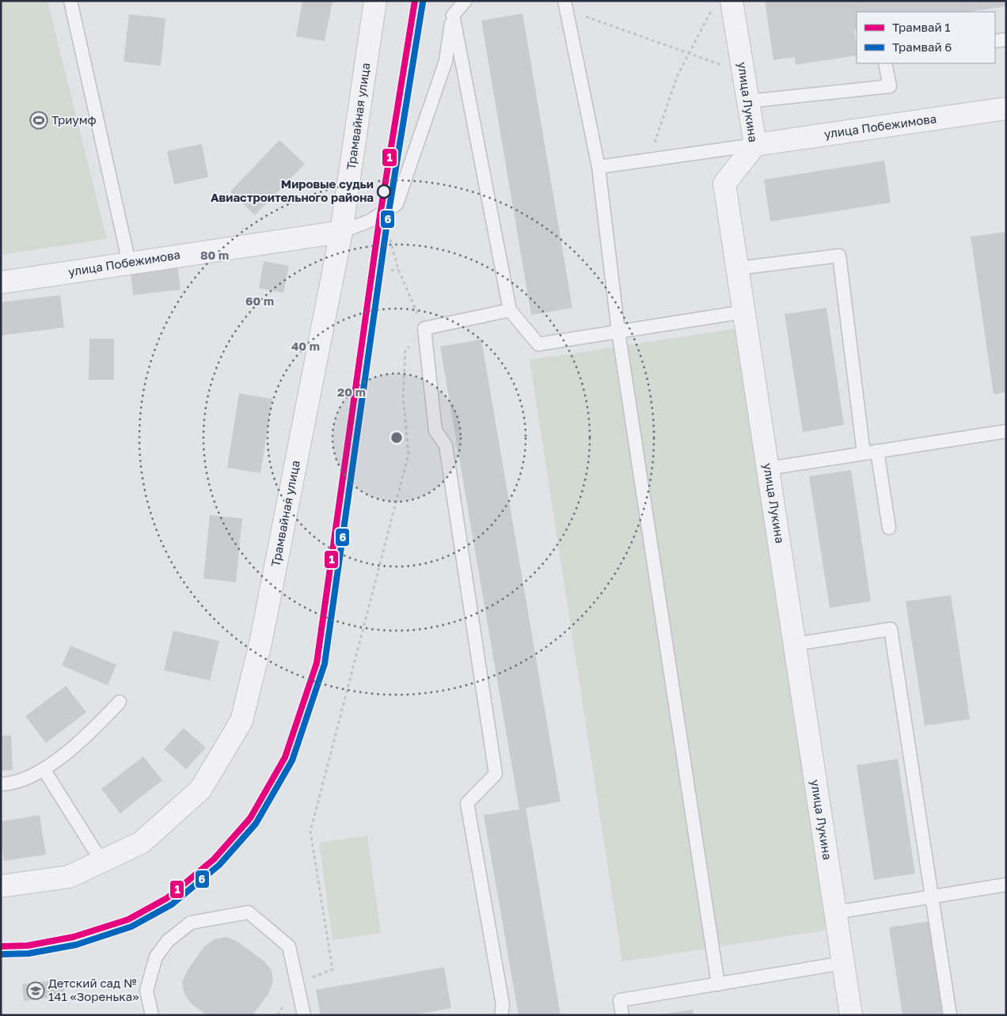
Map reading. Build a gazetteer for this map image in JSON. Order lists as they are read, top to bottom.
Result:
{
  "streets": {
    "street": ["улица Лукина", "Трамвайная улица", "улица Побежимова"]
  },
  "crossings": [
    ["улица Лукина", "улица Побежимова"],
    ["Трамвайная улица", "улица Побежимова"]
  ],
  "places": {
    "sports": ["Триумф"],
    "other": ["Мировые судьи Авиастроительного района"],
    "school or university": ["Детский сад № 141 «Зоренька»"]
  },
  "lines": ["tram line 1", "tram line 6"],
  "legend": ["Трамвай 1", "Трамвай 6"],
  "rings": [
    "80 m",
    "60 m",
    "40 m",
    "20 m"
  ]
}
